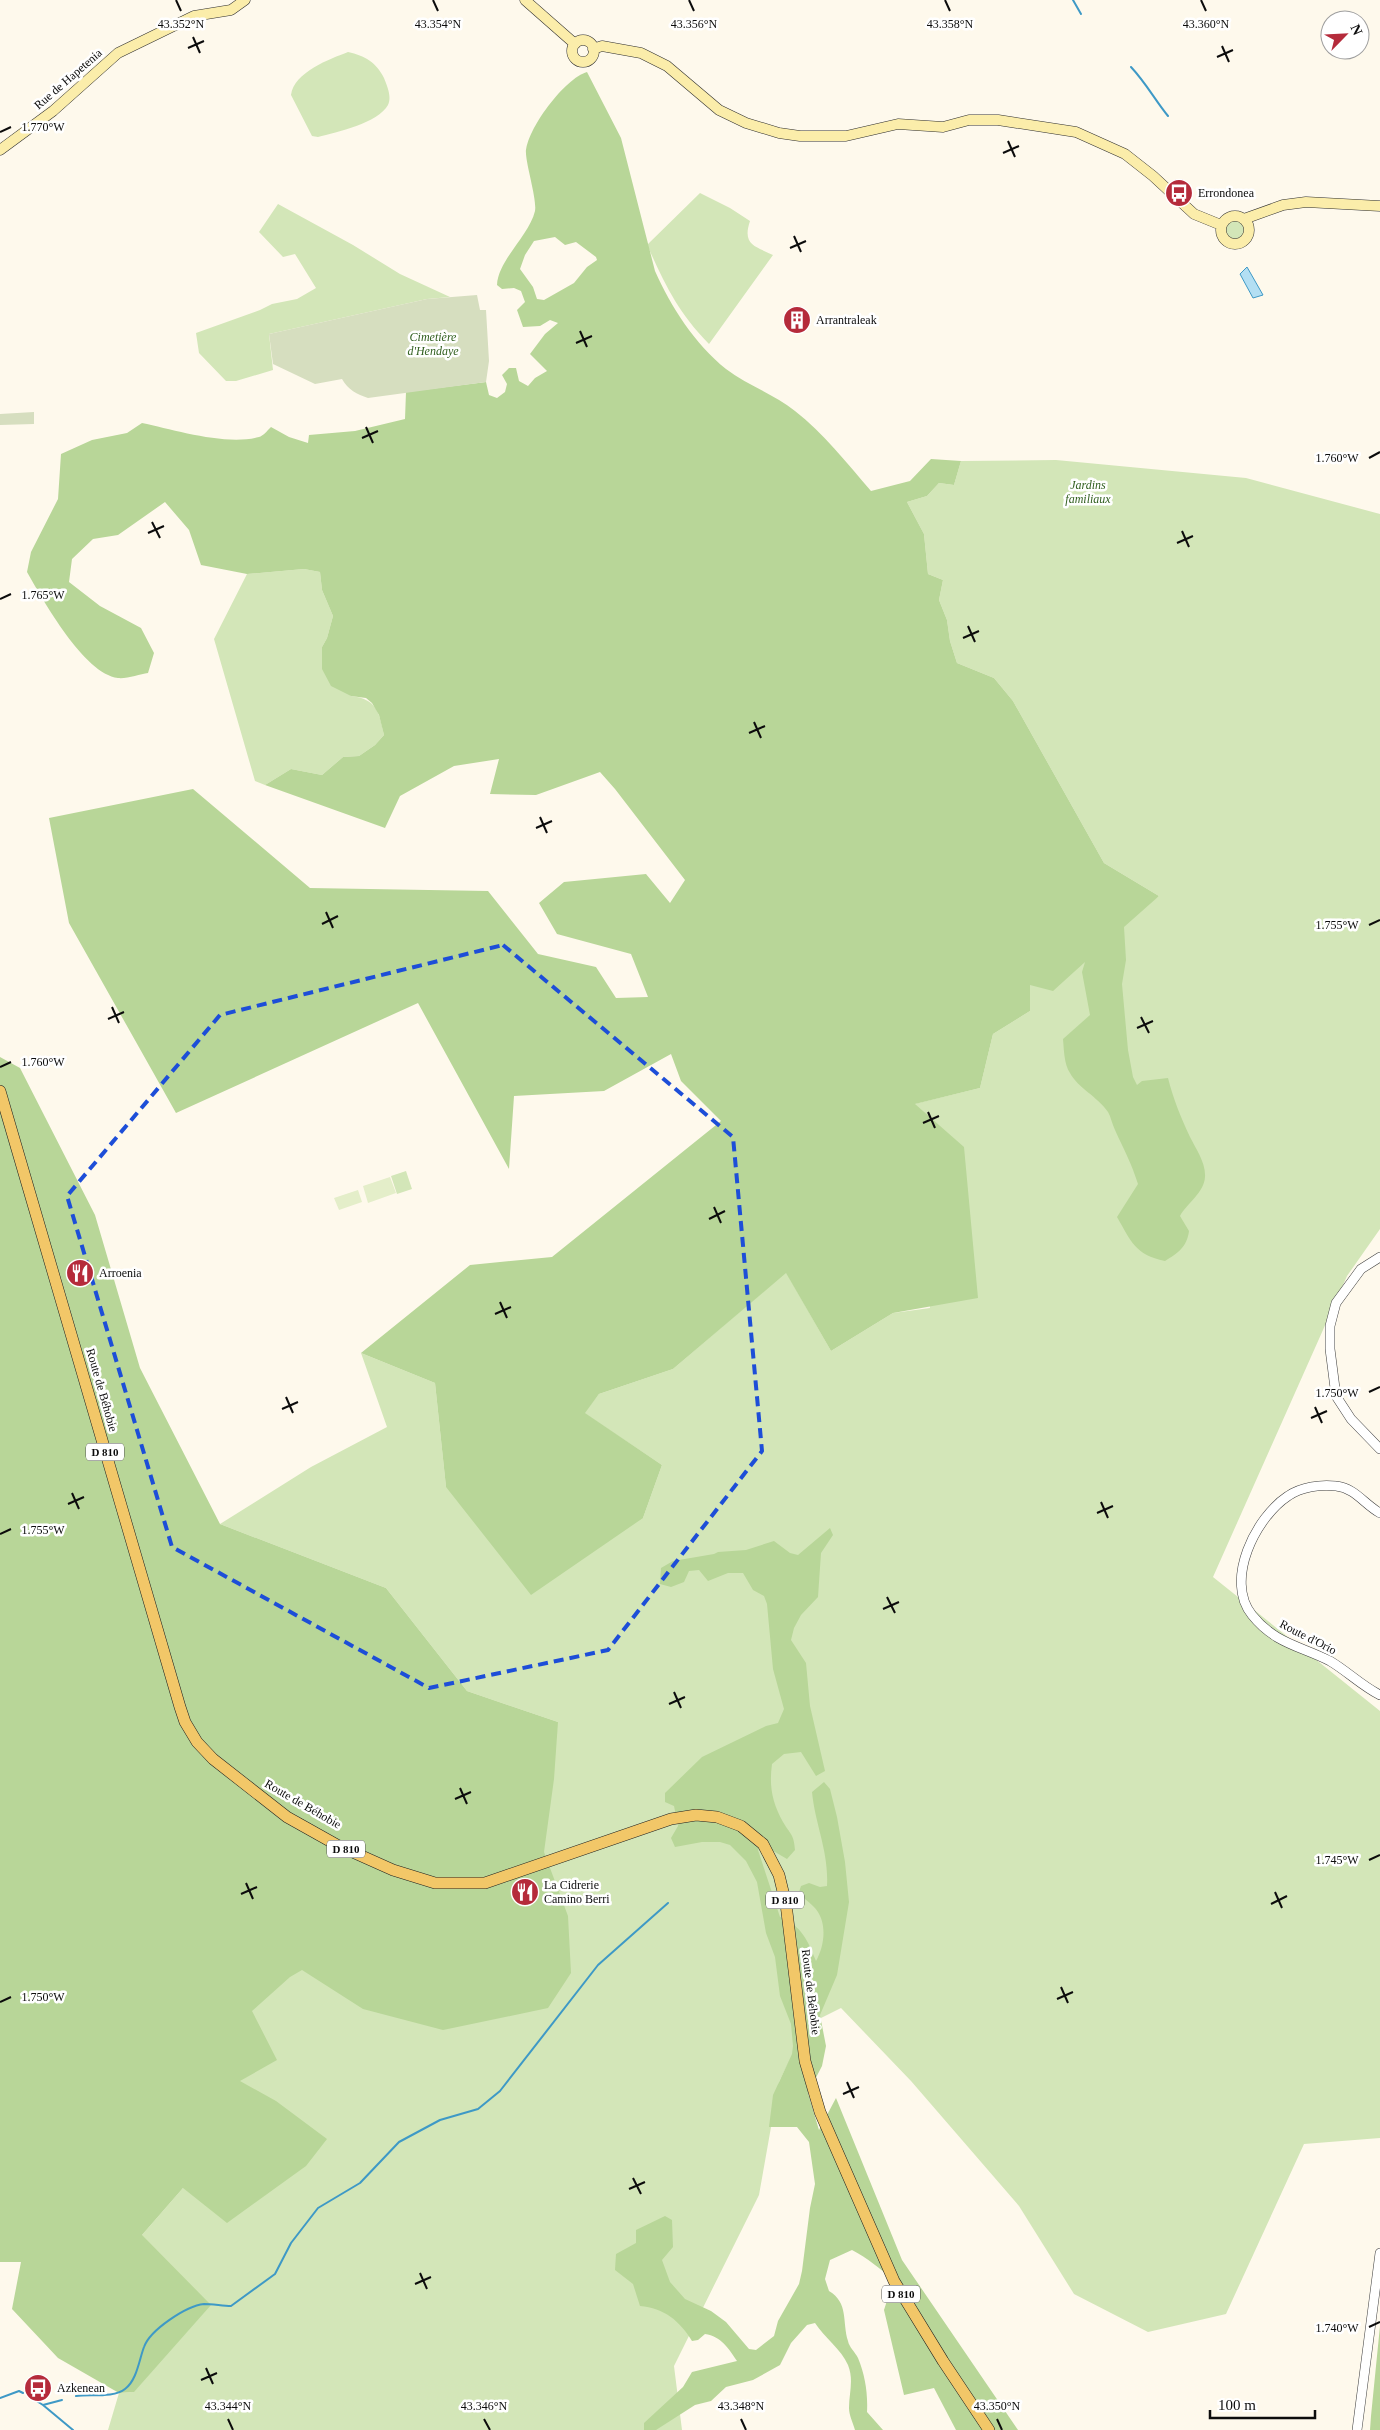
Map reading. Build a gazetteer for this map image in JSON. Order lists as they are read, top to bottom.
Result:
{
  "streets": {
    "main road": ["Rue de Hapetenia", "Route de Béhobie", "D 810"],
    "street": ["Route d'Orio"]
  },
  "parks": ["Cimetière d'Hendaye", "Jardins familiaux"],
  "places": {
    "bus stop": ["Errondonea", "Azkenean"],
    "building": ["Arrantraleak"],
    "restaurant": ["Arroenia", "La Cidrerie Camino Berri"]
  },
  "scale_bar": "100 m",
  "north": "top right",
  "coordinates": [
    "43.352°N",
    "43.354°N",
    "43.356°N",
    "43.358°N",
    "43.360°N",
    "1.770°W",
    "1.760°W",
    "1.765°W",
    "1.755°W",
    "1.750°W",
    "1.745°W",
    "1.740°W",
    "43.344°N",
    "43.346°N",
    "43.348°N",
    "43.350°N"
  ]
}
